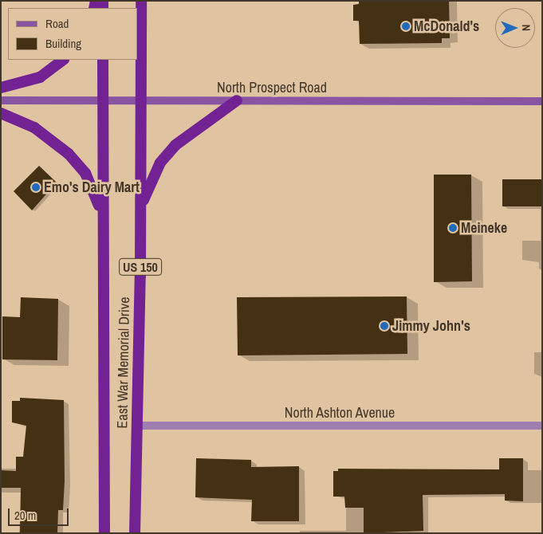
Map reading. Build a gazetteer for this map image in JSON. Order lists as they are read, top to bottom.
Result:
{
  "streets": {
    "highway": ["US 150", "East War Memorial Drive"],
    "main road": ["North Prospect Road"],
    "street": ["North Ashton Avenue"]
  },
  "crossings": [
    ["North Prospect Road", "East War Memorial Drive"],
    ["East War Memorial Drive", "North Ashton Avenue"]
  ],
  "places": [
    "McDonald's",
    "Emo's Dairy Mart",
    "Meineke",
    "Jimmy John's"
  ],
  "legend": ["Road", "Building"],
  "scale_bar": "20 m",
  "north": "right"
}
